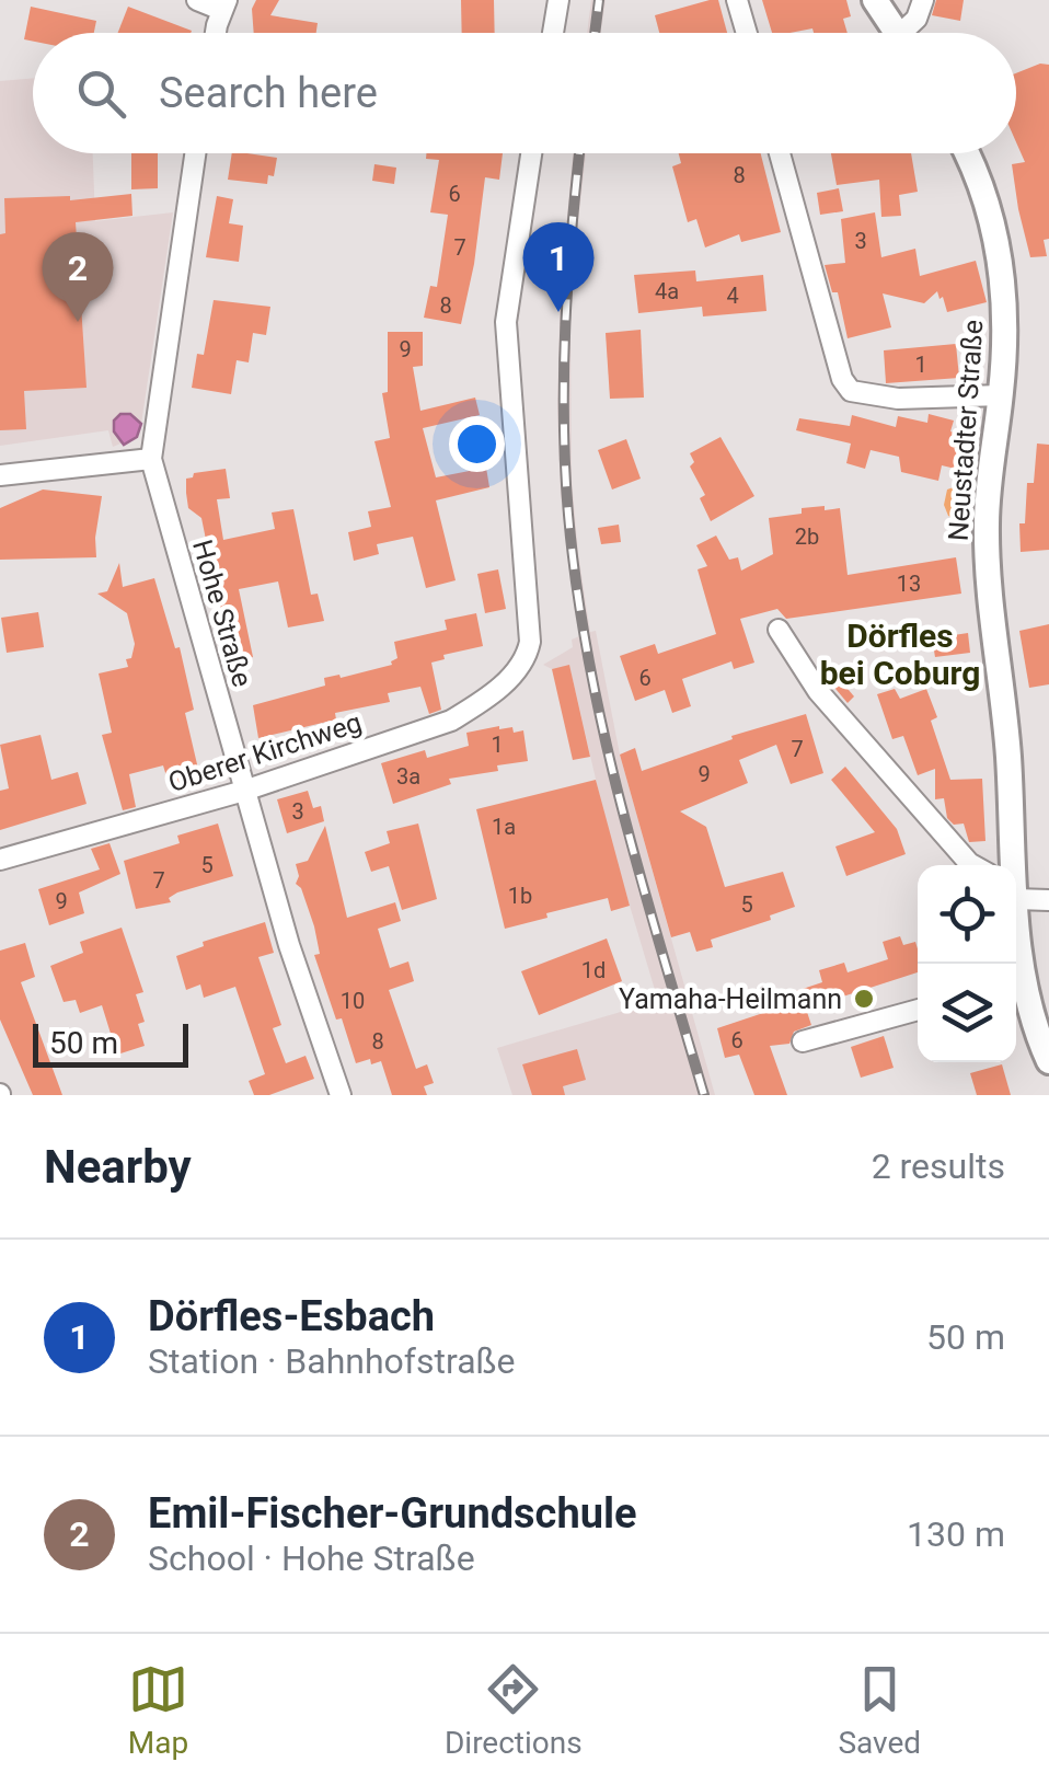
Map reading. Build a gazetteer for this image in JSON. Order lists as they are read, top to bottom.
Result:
{
  "streets": {
    "street": ["Neustadter Straße", "Hohe Straße", "Oberer Kirchweg"]
  },
  "crossings": [
    ["Hohe Straße", "Oberer Kirchweg"]
  ],
  "districts": ["Dörfles bei Coburg"],
  "places": ["Yamaha-Heilmann"],
  "house_numbers": [
    "8",
    "6",
    "3",
    "7",
    "4a",
    "4",
    "8",
    "9",
    "1",
    "2b",
    "13",
    "6",
    "1",
    "7",
    "9",
    "3a",
    "3",
    "1a",
    "5",
    "7",
    "1b",
    "9",
    "5",
    "1d",
    "10",
    "6",
    "8"
  ],
  "scale_bar": "50 m",
  "page": {
    "search": "Search here",
    "pins": ["1", "2"],
    "scale": "50 m",
    "heading": ["Nearby", "2 results"],
    "list": [
      {
        "mark": "1",
        "name": "Dörfles-Esbach",
        "note": "Station · Bahnhofstraße",
        "value": "50 m"
      },
      {
        "mark": "2",
        "name": "Emil-Fischer-Grundschule",
        "note": "School · Hohe Straße",
        "value": "130 m"
      }
    ],
    "nav": ["Map", "Directions", "Saved"]
  }
}
